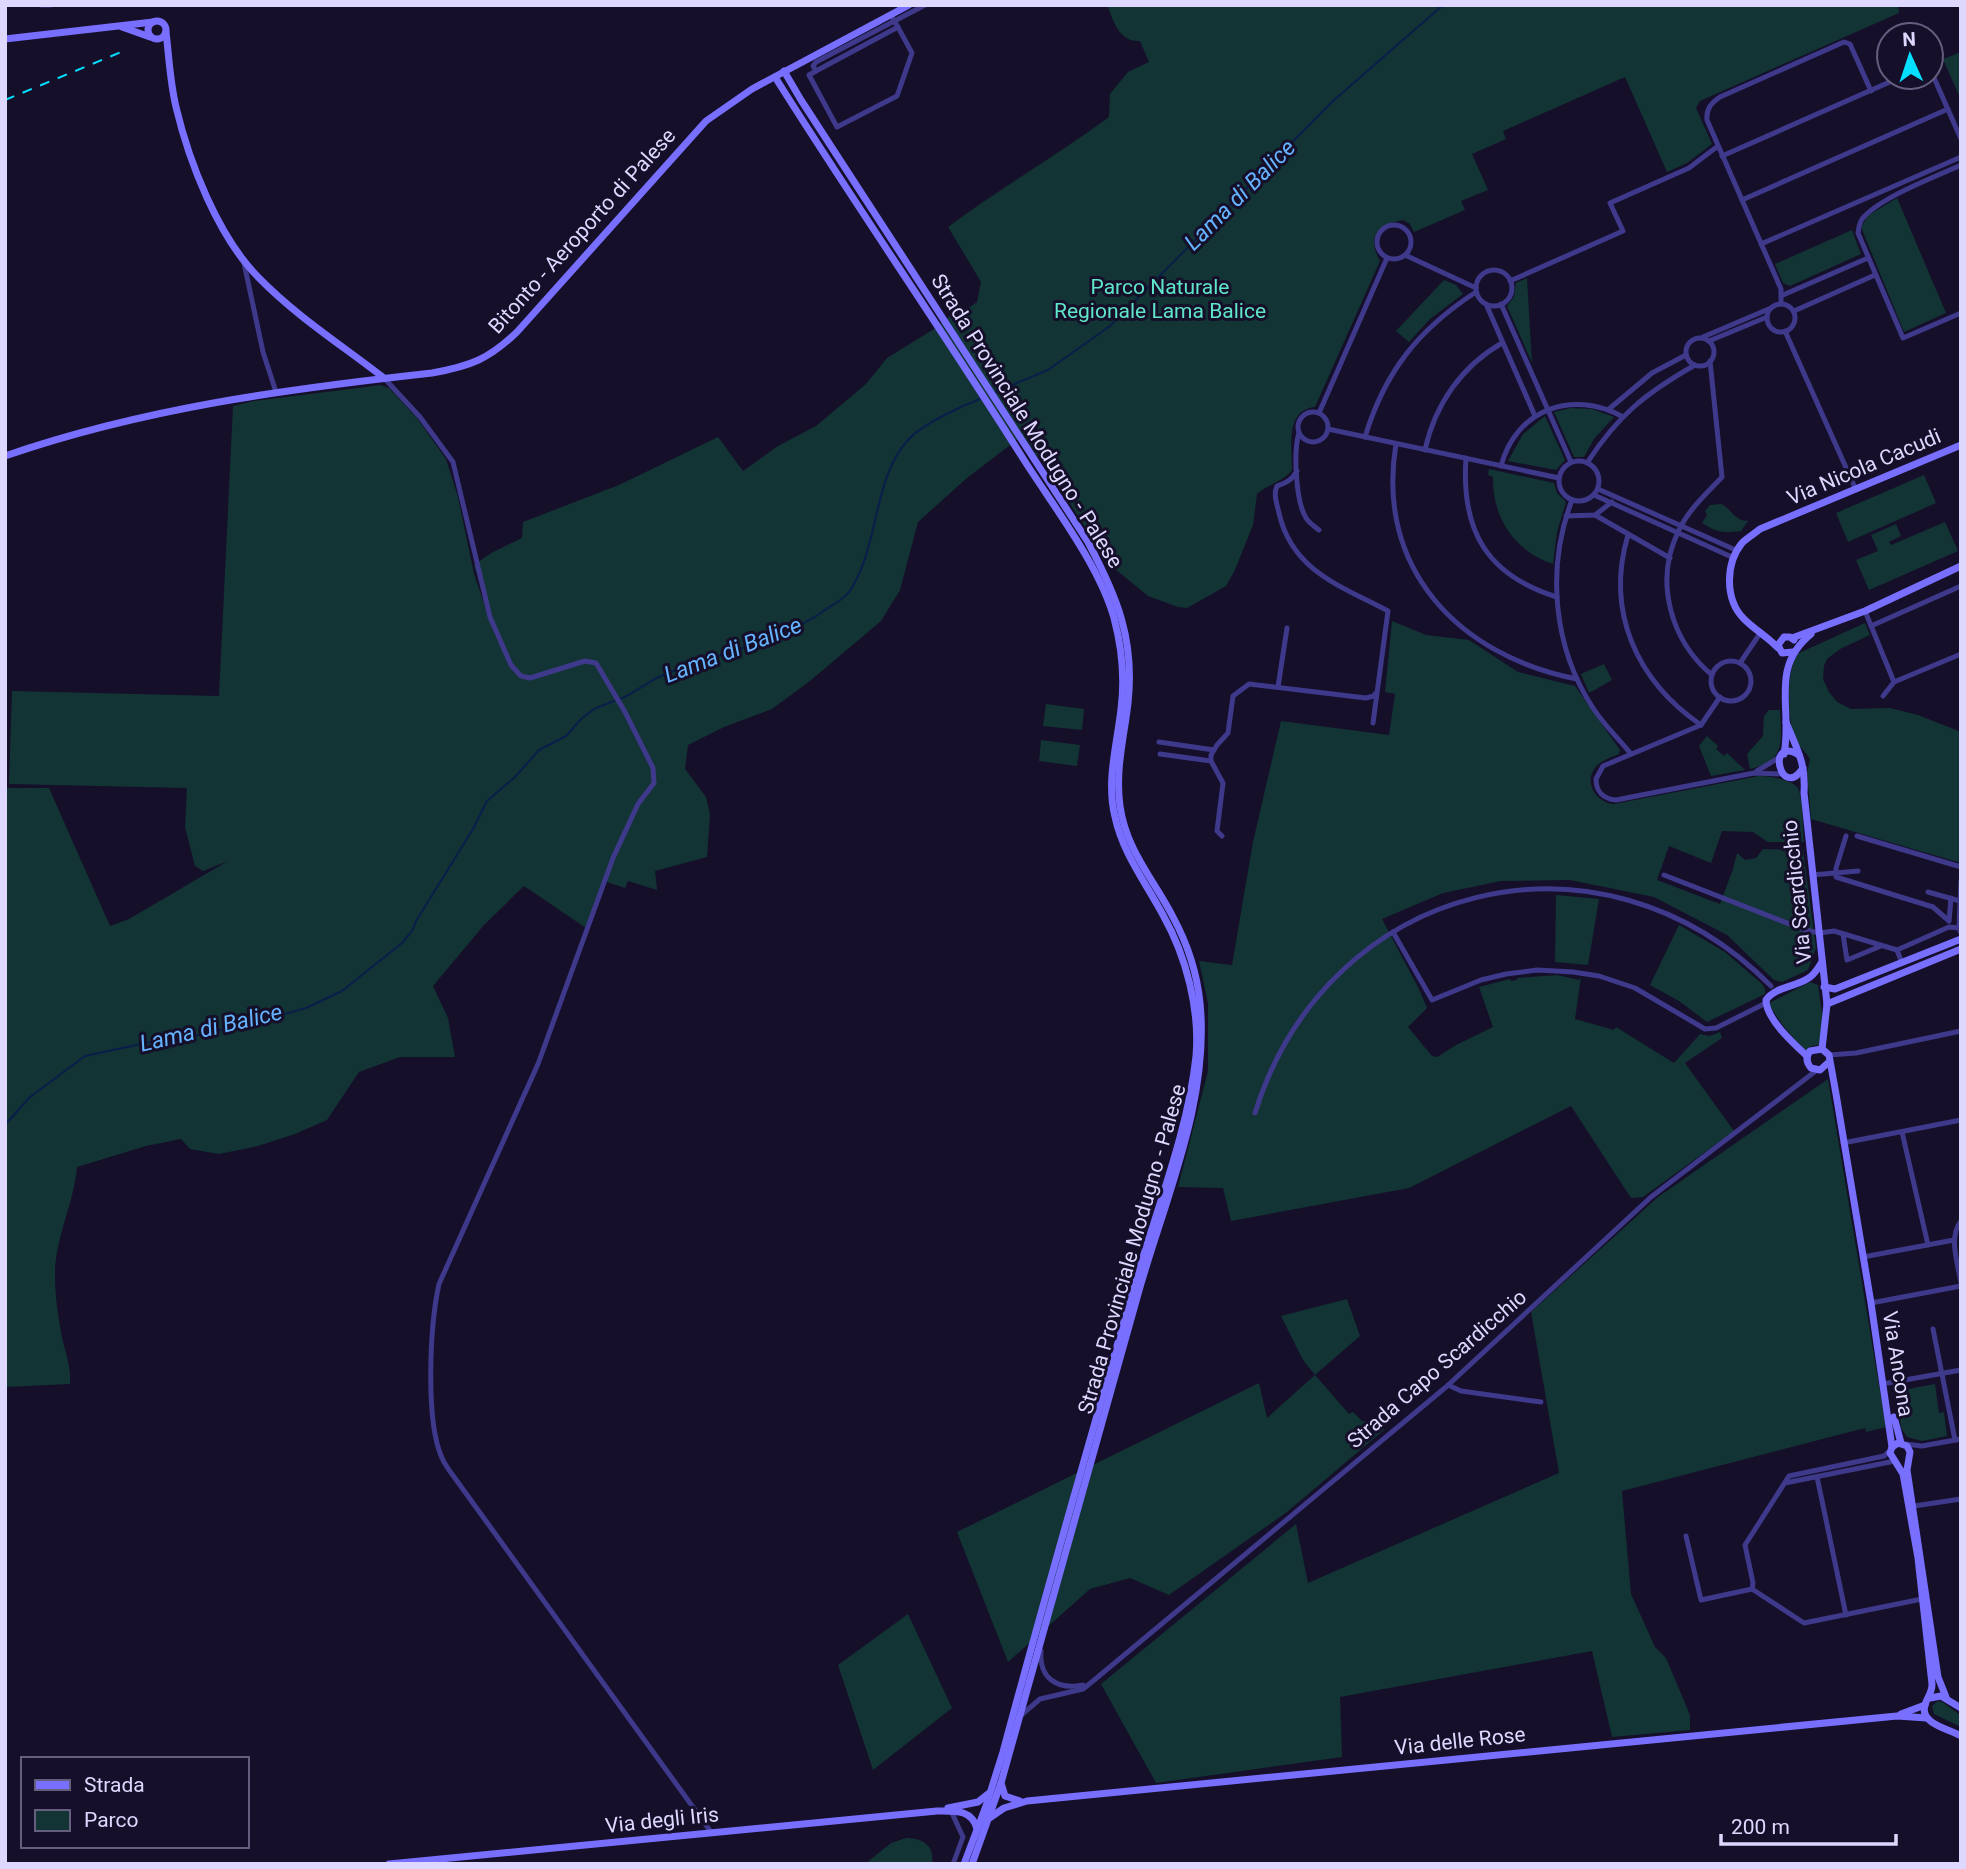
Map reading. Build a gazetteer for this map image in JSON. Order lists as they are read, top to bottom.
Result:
{
  "streets": {
    "street": [
      "Bitonto - Aeroporto di Palese",
      "Strada Provinciale Modugno - Palese",
      "Via Nicola Cacudi",
      "Via Scardicchio",
      "Via Ancona",
      "Strada Capo Scardicchio",
      "Via delle Rose",
      "Via degli Iris"
    ]
  },
  "crossings": [
    ["Bitonto - Aeroporto di Palese", "Strada Provinciale Modugno - Palese"],
    ["Strada Provinciale Modugno - Palese", "Strada Capo Scardicchio"],
    ["Strada Provinciale Modugno - Palese", "Via delle Rose"],
    ["Via Scardicchio", "Strada Capo Scardicchio"]
  ],
  "water": ["Lama di Balice"],
  "parks": ["Parco Naturale Regionale Lama Balice"],
  "legend": ["Strada", "Parco"],
  "scale_bar": "200 m",
  "north": "top"
}
